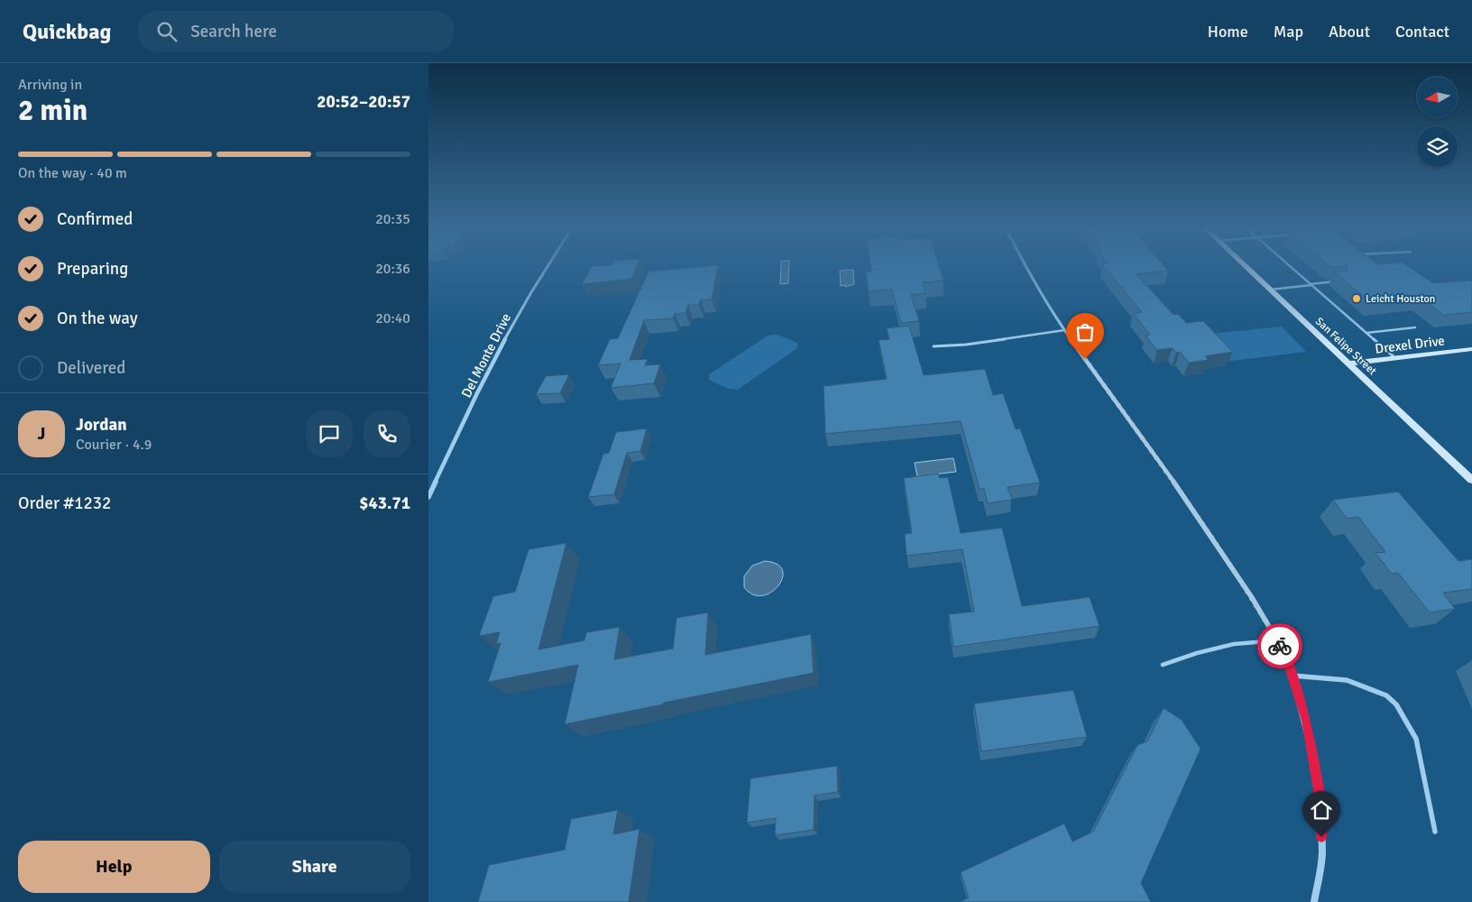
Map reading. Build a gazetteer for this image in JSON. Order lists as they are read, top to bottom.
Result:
{
  "streets": {
    "main road": ["Drexel Drive", "San Felipe Street"],
    "street": ["Del Monte Drive"]
  },
  "crossings": [
    ["Drexel Drive", "San Felipe Street"]
  ],
  "places": ["Leicht Houston"],
  "north": "left",
  "page": {
    "header": "Quickbag",
    "search": "Search here",
    "nav": [
      "Home",
      "Map",
      "About",
      "Contact"
    ],
    "heading": ["2 min", "Arriving in", "20:52–20:57"],
    "panel": [
      "Jordan",
      "Courier · 4.9",
      "Order #1232",
      "$43.71"
    ],
    "bar": "On the way · 40 m",
    "list": [
      ["Confirmed", "20:35"],
      ["Preparing", "20:36"],
      ["On the way", "20:40"],
      "Delivered"
    ],
    "round": "J",
    "buttons": ["Help", "Share"]
  }
}
